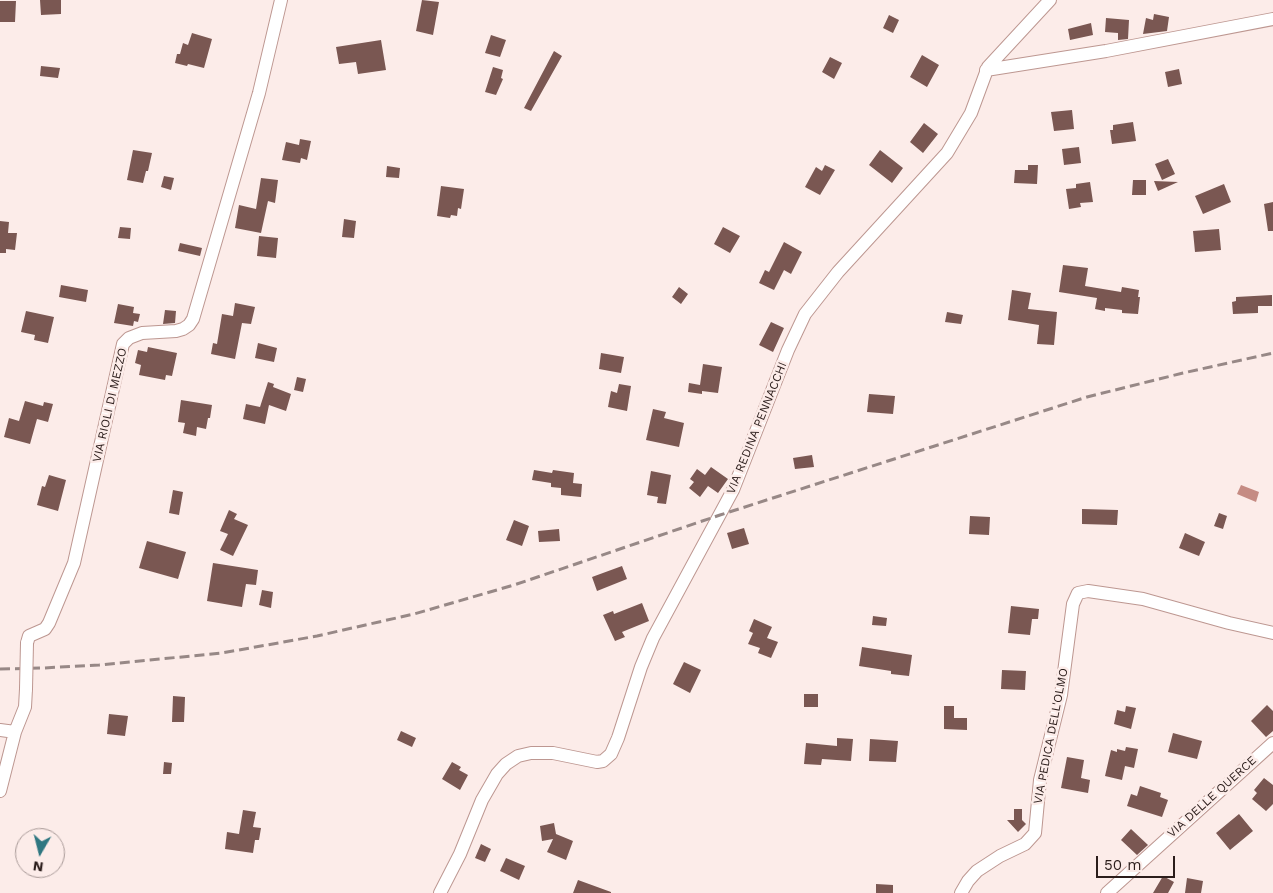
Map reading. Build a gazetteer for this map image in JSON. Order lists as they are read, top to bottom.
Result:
{
  "streets": {
    "street": [
      "VIA RIOLI DI MEZZO",
      "VIA REDINA PENNACCHI",
      "VIA PEDICA DELL'OLMO",
      "VIA DELLE QUERCE"
    ]
  },
  "scale_bar": "50 m",
  "north": "bottom"
}
